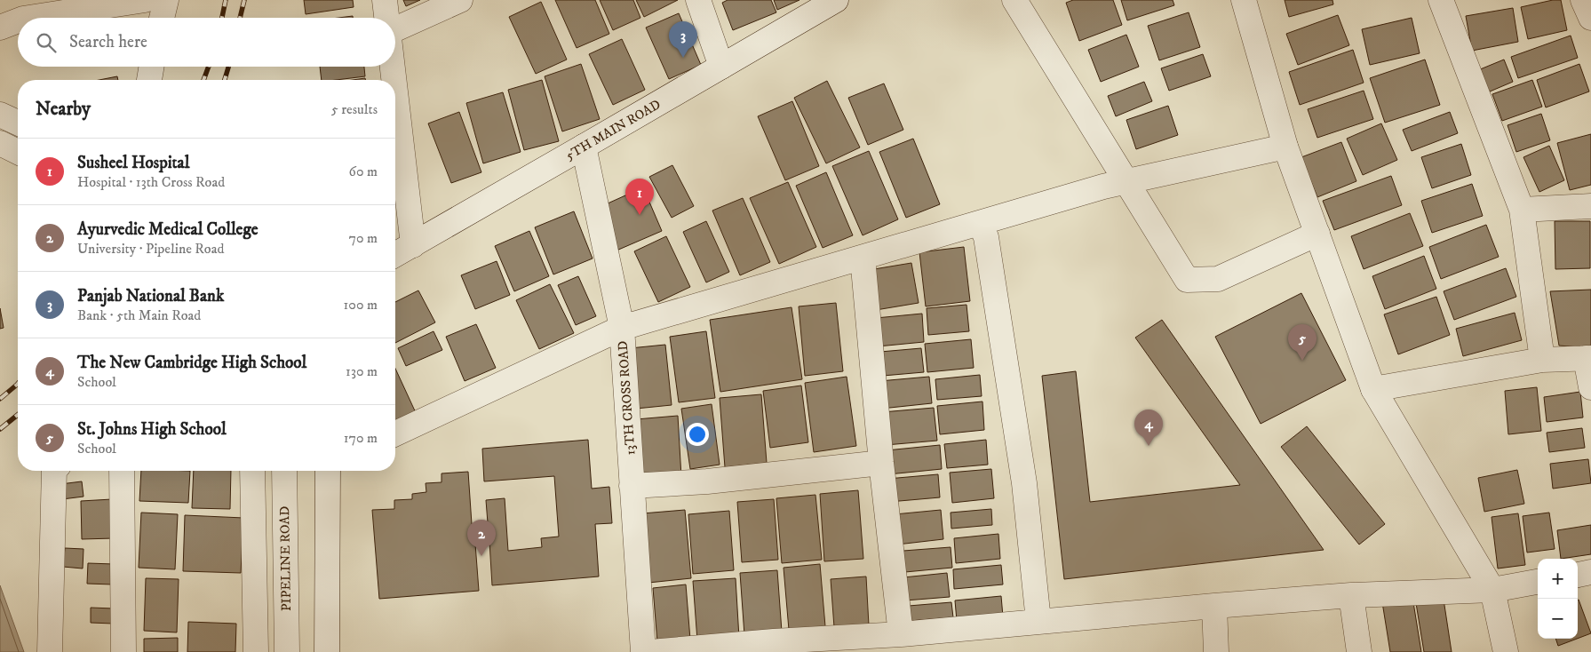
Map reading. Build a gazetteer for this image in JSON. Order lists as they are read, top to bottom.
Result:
{
  "streets": {
    "street": ["5TH MAIN ROAD", "13TH CROSS ROAD", "PIPELINE ROAD"]
  },
  "crossings": [
    ["5TH MAIN ROAD", "13TH CROSS ROAD"]
  ],
  "page": {
    "search": "Search here",
    "pins": [
      "3",
      "1",
      "5",
      "4",
      "2"
    ],
    "heading": ["Nearby", "5 results"],
    "list": [
      {
        "mark": "1",
        "name": "Susheel Hospital",
        "note": "Hospital · 13th Cross Road",
        "value": "60 m"
      },
      {
        "mark": "2",
        "name": "Ayurvedic Medical College",
        "note": "University · Pipeline Road",
        "value": "70 m"
      },
      {
        "mark": "3",
        "name": "Panjab National Bank",
        "note": "Bank · 5th Main Road",
        "value": "100 m"
      },
      {
        "mark": "4",
        "name": "The New Cambridge High School",
        "note": "School",
        "value": "130 m"
      },
      {
        "mark": "5",
        "name": "St. Johns High School",
        "note": "School",
        "value": "170 m"
      }
    ],
    "map_buttons": ["+", "−"]
  }
}
